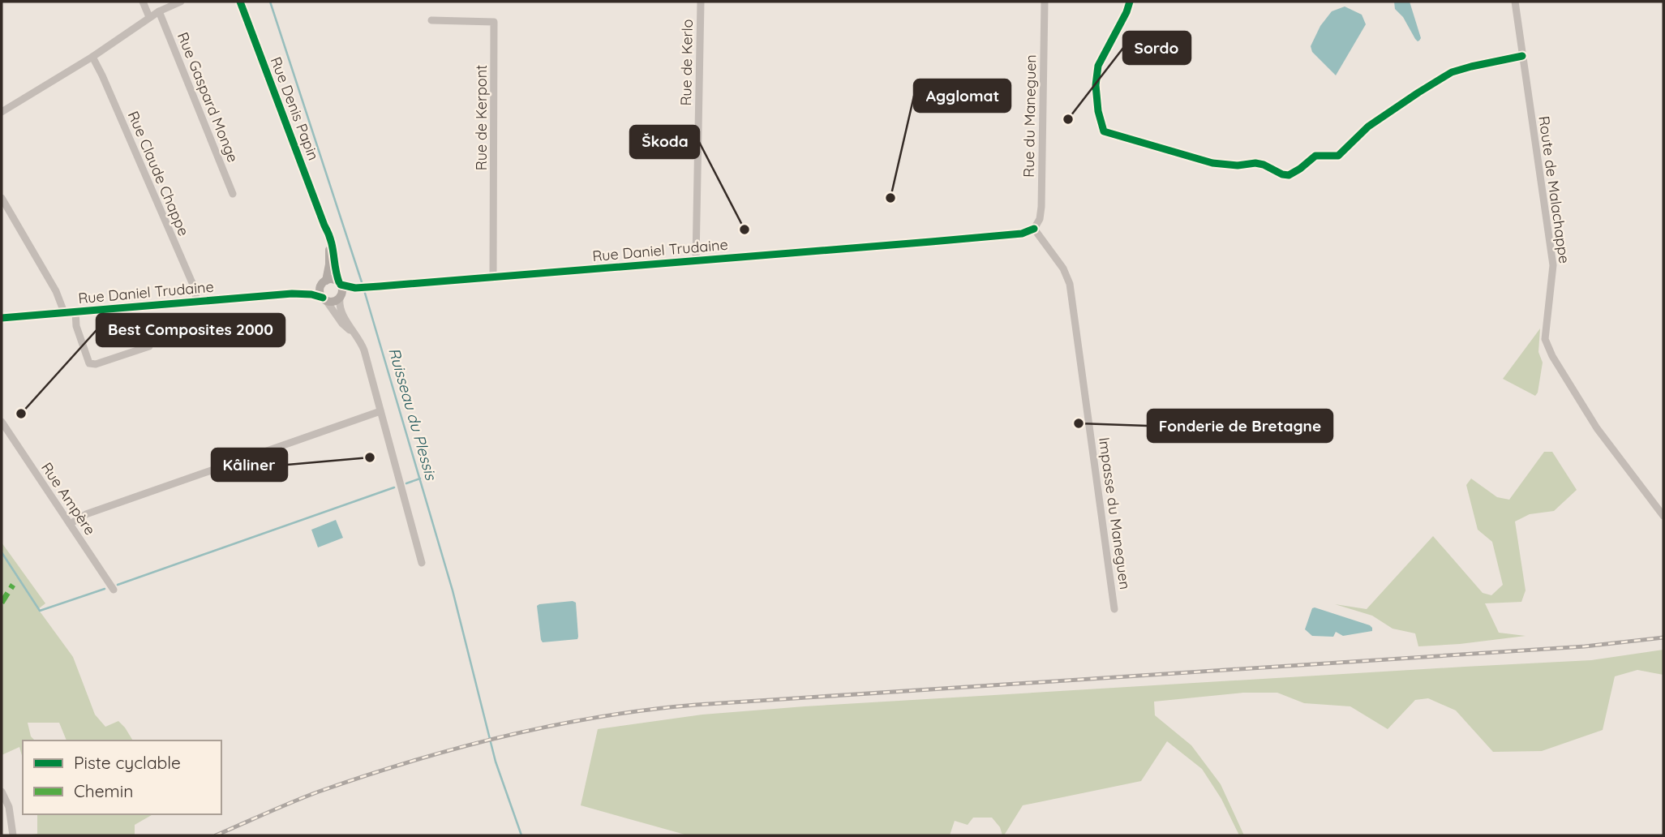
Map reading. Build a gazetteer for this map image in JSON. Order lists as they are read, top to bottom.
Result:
{
  "streets": {
    "main road": ["Rue Denis Papin", "Rue Daniel Trudaine"],
    "street": [
      "Rue de Kerlo",
      "Rue Gaspard Monge",
      "Rue du Maneguen",
      "Rue de Kerpont",
      "Rue Claude Chappe",
      "Route de Malachappe",
      "Rue Ampère",
      "Impasse du Maneguen"
    ]
  },
  "crossings": [
    ["Rue de Kerlo", "Rue Daniel Trudaine"],
    ["Rue Denis Papin", "Rue Daniel Trudaine"],
    ["Rue du Maneguen", "Rue Daniel Trudaine"],
    ["Rue du Maneguen", "Impasse du Maneguen"],
    ["Rue de Kerpont", "Rue Daniel Trudaine"],
    ["Rue Claude Chappe", "Rue Daniel Trudaine"],
    ["Rue Daniel Trudaine", "Impasse du Maneguen"]
  ],
  "water": ["Ruisseau du Plessis"],
  "places": [
    "Sordo",
    "Agglomat",
    "Škoda",
    "Best Composites 2000",
    "Fonderie de Bretagne",
    "Kâliner"
  ],
  "legend": ["Piste cyclable", "Chemin"]
}
